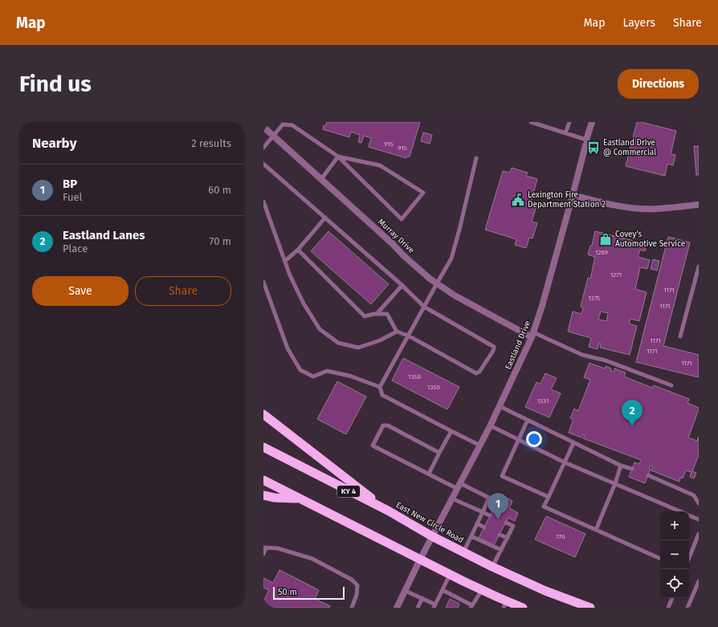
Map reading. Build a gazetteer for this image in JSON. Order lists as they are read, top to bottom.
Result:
{
  "streets": {
    "highway": ["KY 4", "East New Circle Road"],
    "street": ["Murray Drive", "Eastland Drive"]
  },
  "crossings": [
    ["Murray Drive", "Eastland Drive"],
    ["Eastland Drive", "East New Circle Road"]
  ],
  "places": {
    "bus stop": ["Eastland Drive @ Commercial"],
    "public building": ["Lexington Fire Department Station 2"],
    "shop": ["Covey’s Automotive Service"]
  },
  "house_numbers": [
    "915",
    "915",
    "1269",
    "1271",
    "1171",
    "1275",
    "1171",
    "1171",
    "1171",
    "1171",
    "1350",
    "1350",
    "1331",
    "770"
  ],
  "scale_bar": "50 m",
  "page": {
    "header": "Map",
    "nav": ["Map", "Layers", "Share"],
    "buttons": [
      "Directions",
      ["Save", "Share"]
    ],
    "title": "Find us",
    "heading": ["Nearby", "2 results"],
    "list": [
      {
        "mark": "1",
        "name": "BP",
        "note": "Fuel",
        "value": "60 m"
      },
      {
        "mark": "2",
        "name": "Eastland Lanes",
        "note": "Place",
        "value": "70 m"
      }
    ],
    "pins": ["2", "1"],
    "map_buttons": ["+", "−"],
    "scale": "50 m"
  }
}
